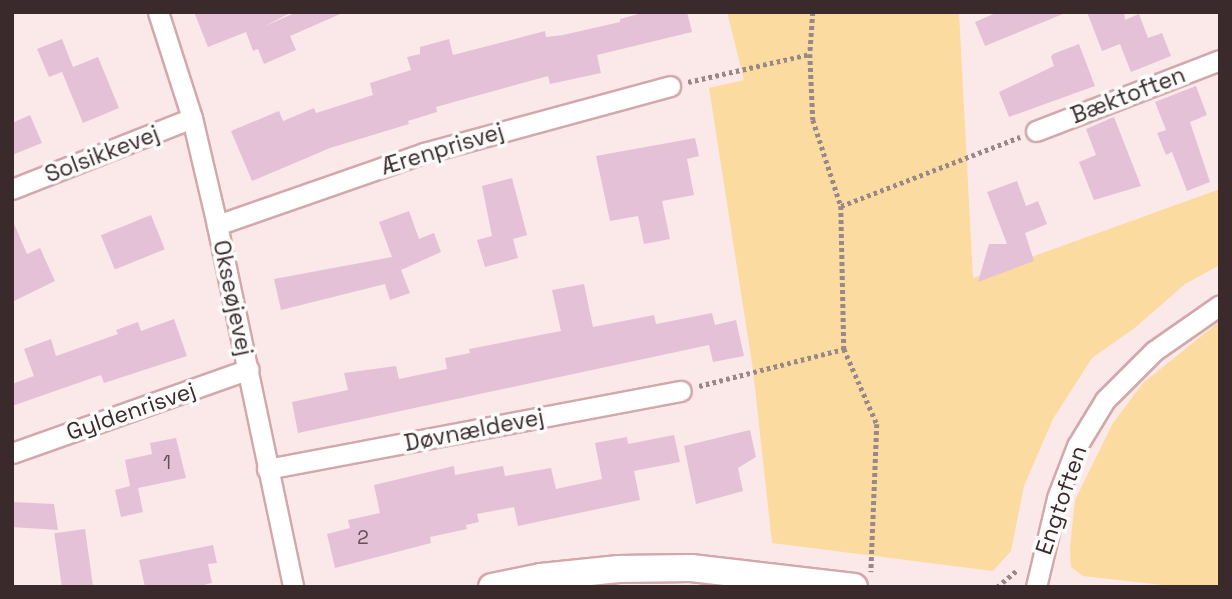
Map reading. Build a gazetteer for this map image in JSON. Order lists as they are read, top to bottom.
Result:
{
  "streets": {
    "street": [
      "Bæktoften",
      "Ærenprisvej",
      "Solsikkevej",
      "Okseøjevej",
      "Gyldenrisvej",
      "Døvnældevej",
      "Engtoften"
    ]
  },
  "crossings": [
    ["Ærenprisvej", "Okseøjevej"],
    ["Solsikkevej", "Okseøjevej"],
    ["Okseøjevej", "Gyldenrisvej"],
    ["Okseøjevej", "Døvnældevej"]
  ],
  "house_numbers": ["1", "2"]
}
